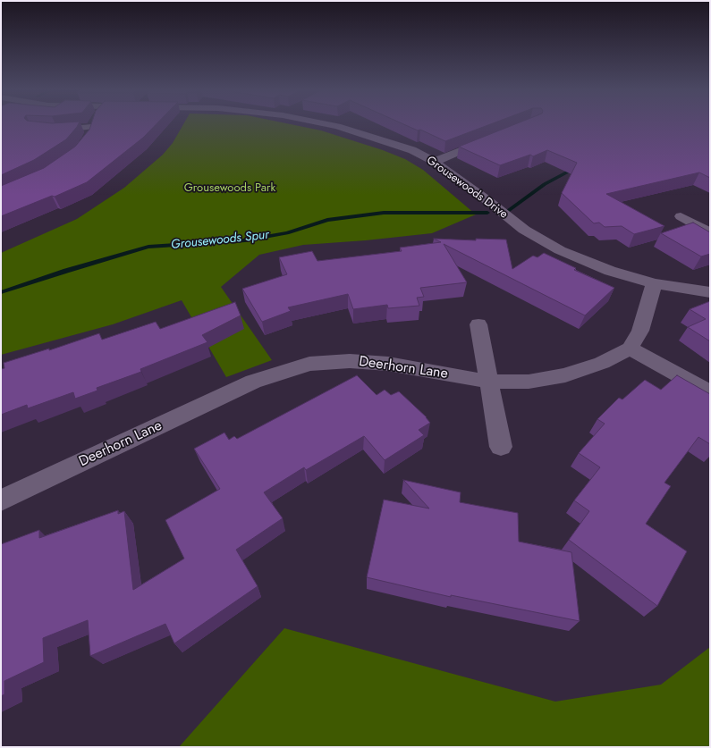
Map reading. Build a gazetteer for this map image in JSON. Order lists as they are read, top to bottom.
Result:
{
  "streets": {
    "street": ["Grousewoods Drive", "Deerhorn Lane"]
  },
  "water": ["Grousewoods Spur"],
  "parks": ["Grousewoods Park"]
}
